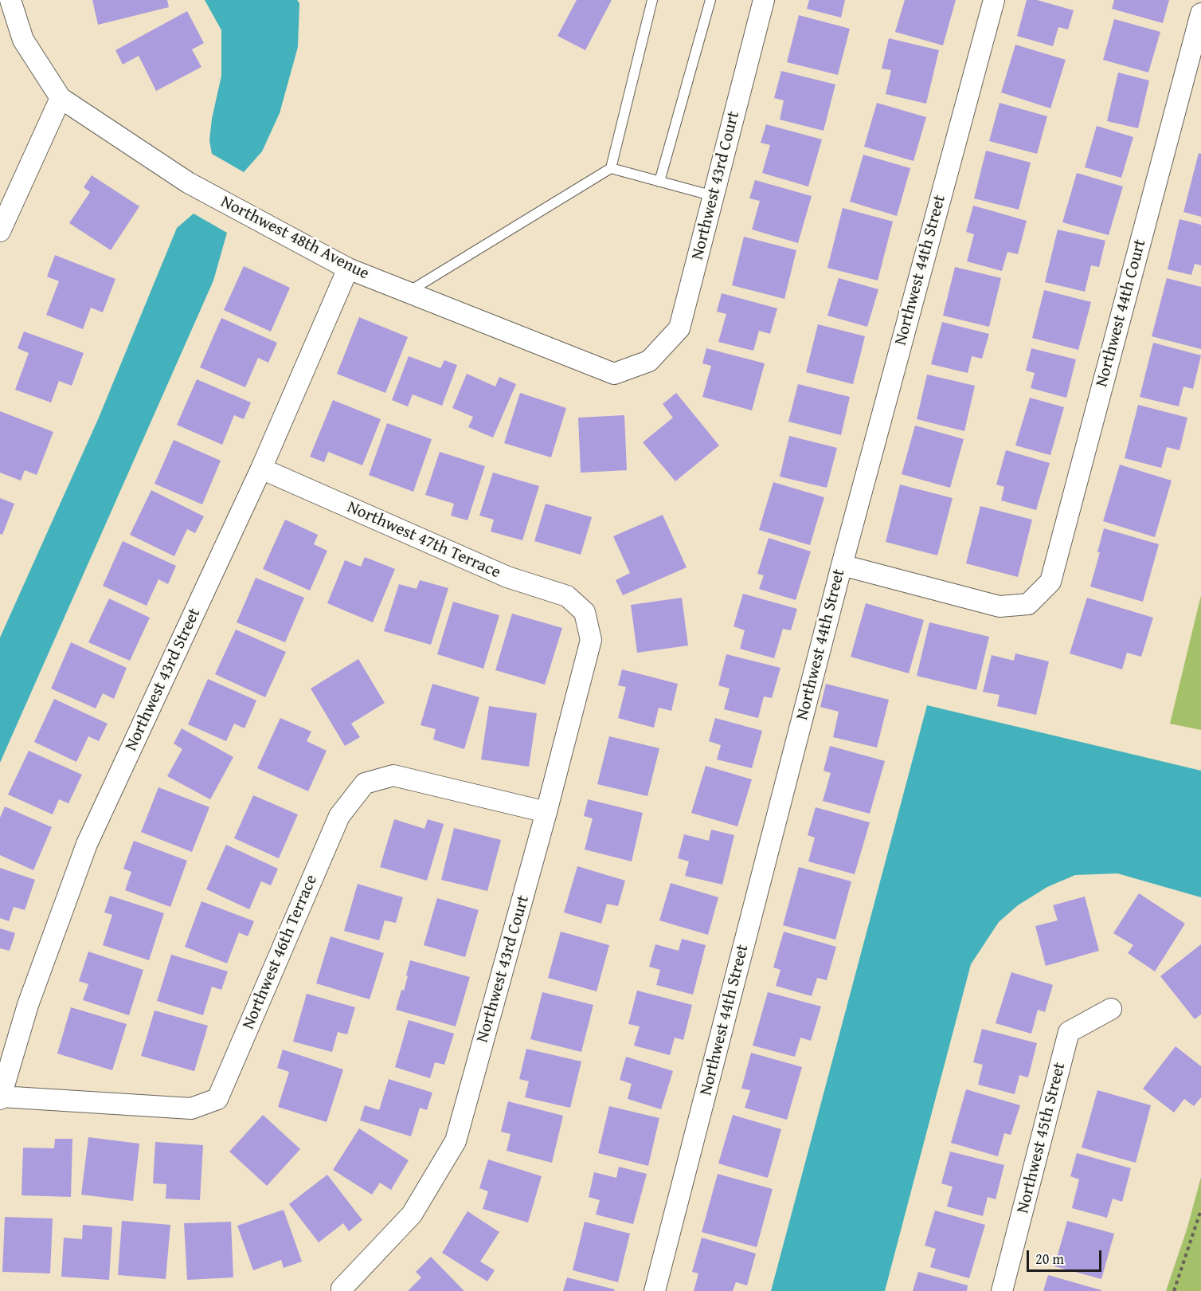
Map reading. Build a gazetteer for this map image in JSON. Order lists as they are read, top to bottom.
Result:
{
  "streets": {
    "street": [
      "Northwest 43rd Court",
      "Northwest 48th Avenue",
      "Northwest 44th Street",
      "Northwest 44th Court",
      "Northwest 47th Terrace",
      "Northwest 43rd Street",
      "Northwest 46th Terrace",
      "Northwest 45th Street"
    ]
  },
  "crossings": [
    ["Northwest 43rd Court", "Northwest 48th Avenue"],
    ["Northwest 43rd Court", "Northwest 47th Terrace"],
    ["Northwest 43rd Court", "Northwest 46th Terrace"],
    ["Northwest 48th Avenue", "Northwest 43rd Street"],
    ["Northwest 44th Street", "Northwest 44th Court"],
    ["Northwest 47th Terrace", "Northwest 43rd Street"],
    ["Northwest 43rd Street", "Northwest 46th Terrace"]
  ],
  "scale_bar": "20 m"
}
